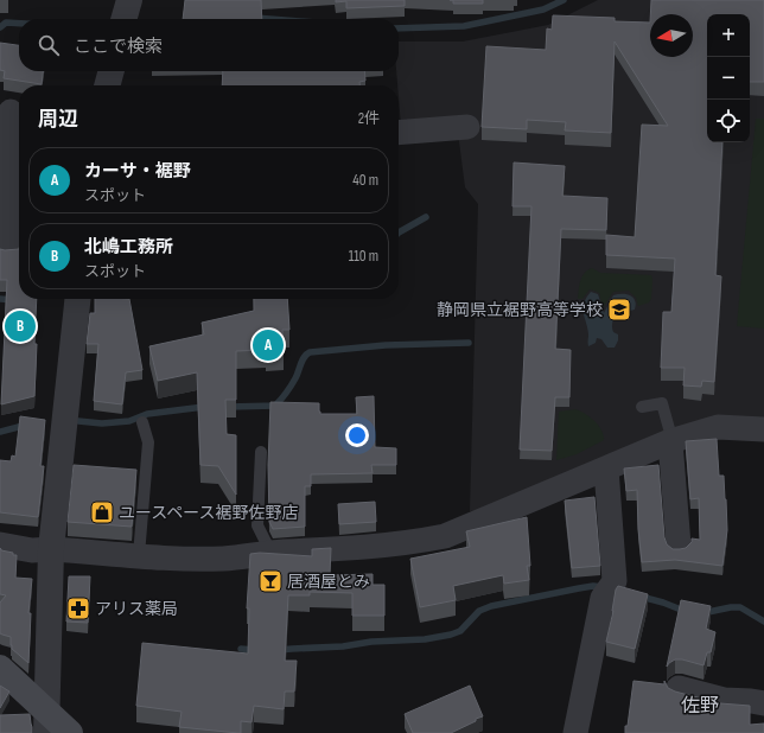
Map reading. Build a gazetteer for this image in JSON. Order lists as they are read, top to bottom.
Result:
{
  "districts": ["佐野"],
  "places": {
    "school or university": ["静岡県立裾野高等学校"],
    "shop": ["ユースペース裾野佐野店"],
    "bar": ["居酒屋とみ"],
    "pharmacy": ["アリス薬局"]
  },
  "north": "left",
  "page": {
    "map_buttons": ["+", "−"],
    "search": "ここで検索",
    "heading": ["周辺", "2件"],
    "list": [
      {
        "mark": "A",
        "name": "カーサ・裾野",
        "note": "スポット",
        "value": "40 m"
      },
      {
        "mark": "B",
        "name": "北嶋工務所",
        "note": "スポット",
        "value": "110 m"
      }
    ],
    "pins": ["B", "A"]
  }
}
